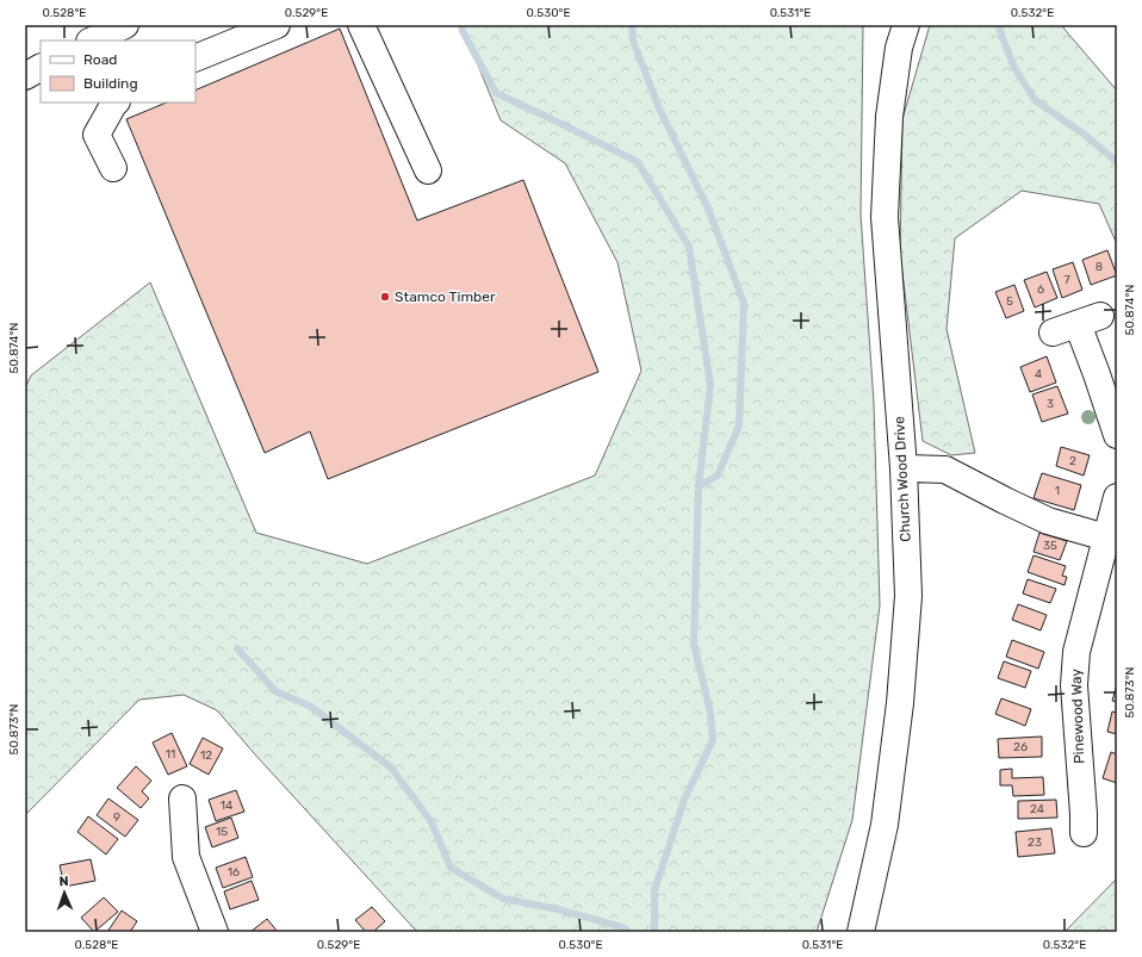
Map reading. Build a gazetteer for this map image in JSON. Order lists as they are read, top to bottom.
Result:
{
  "streets": {
    "street": ["Church Wood Drive", "Pinewood Way"]
  },
  "places": ["Stamco Timber"],
  "house_numbers": [
    "8",
    "7",
    "6",
    "5",
    "4",
    "3",
    "2",
    "1",
    "35",
    "26",
    "11",
    "12",
    "14",
    "24",
    "9",
    "15",
    "23",
    "16"
  ],
  "legend": ["Road", "Building"],
  "north": "top",
  "coordinates": [
    "0.528°E",
    "0.529°E",
    "0.530°E",
    "0.531°E",
    "0.532°E",
    "50.874°N",
    "50.873°N"
  ]
}
